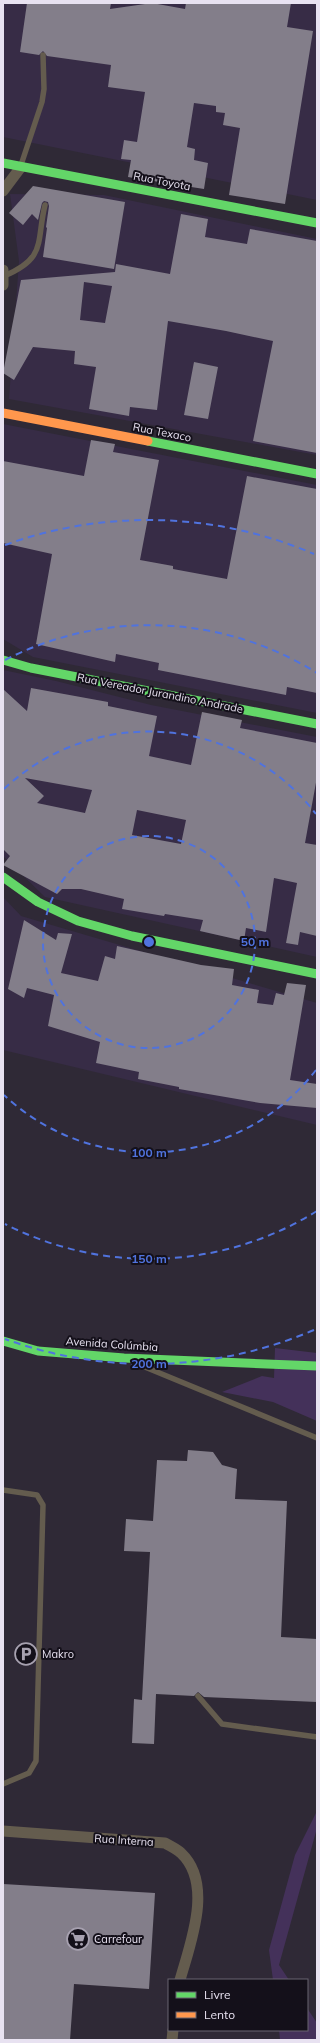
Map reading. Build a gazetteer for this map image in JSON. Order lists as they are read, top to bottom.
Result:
{
  "streets": {
    "street": [
      "Rua Toyota",
      "Rua Texaco",
      "Rua Vereador Jurandino Andrade",
      "Avenida Colúmbia",
      "Rua Interna"
    ]
  },
  "places": {
    "parking": ["Makro"],
    "supermarket": ["Carrefour"]
  },
  "legend": ["Livre", "Lento"],
  "rings": [
    "50 m",
    "100 m",
    "150 m",
    "200 m"
  ]
}
